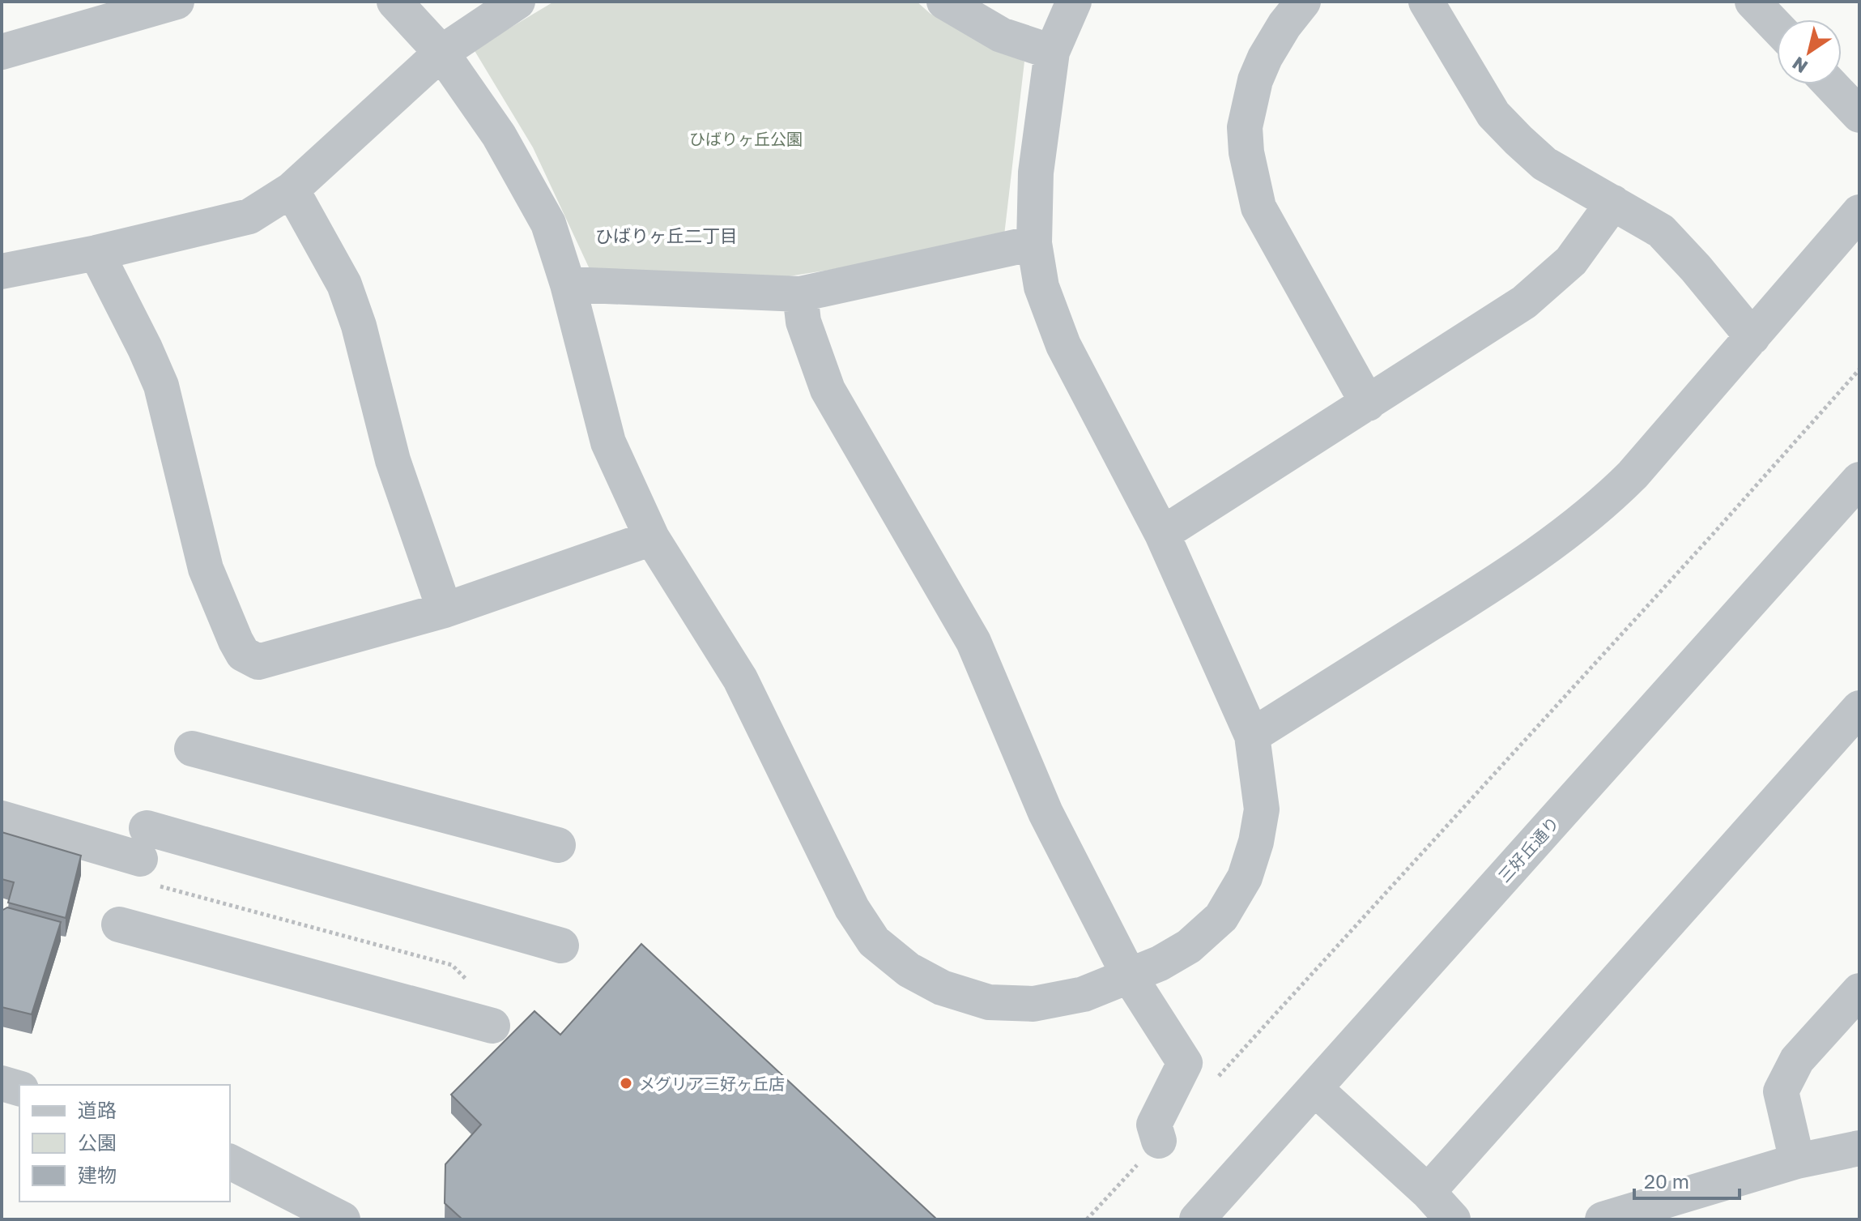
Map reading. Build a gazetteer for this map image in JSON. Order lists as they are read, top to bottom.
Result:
{
  "streets": {
    "street": ["三好丘通り"]
  },
  "districts": ["ひばりヶ丘二丁目"],
  "parks": ["ひばりヶ丘公園"],
  "places": ["メグリア三好ヶ丘店"],
  "legend": ["道路", "公園", "建物"],
  "scale_bar": "20 m",
  "north": "bottom left"
}
